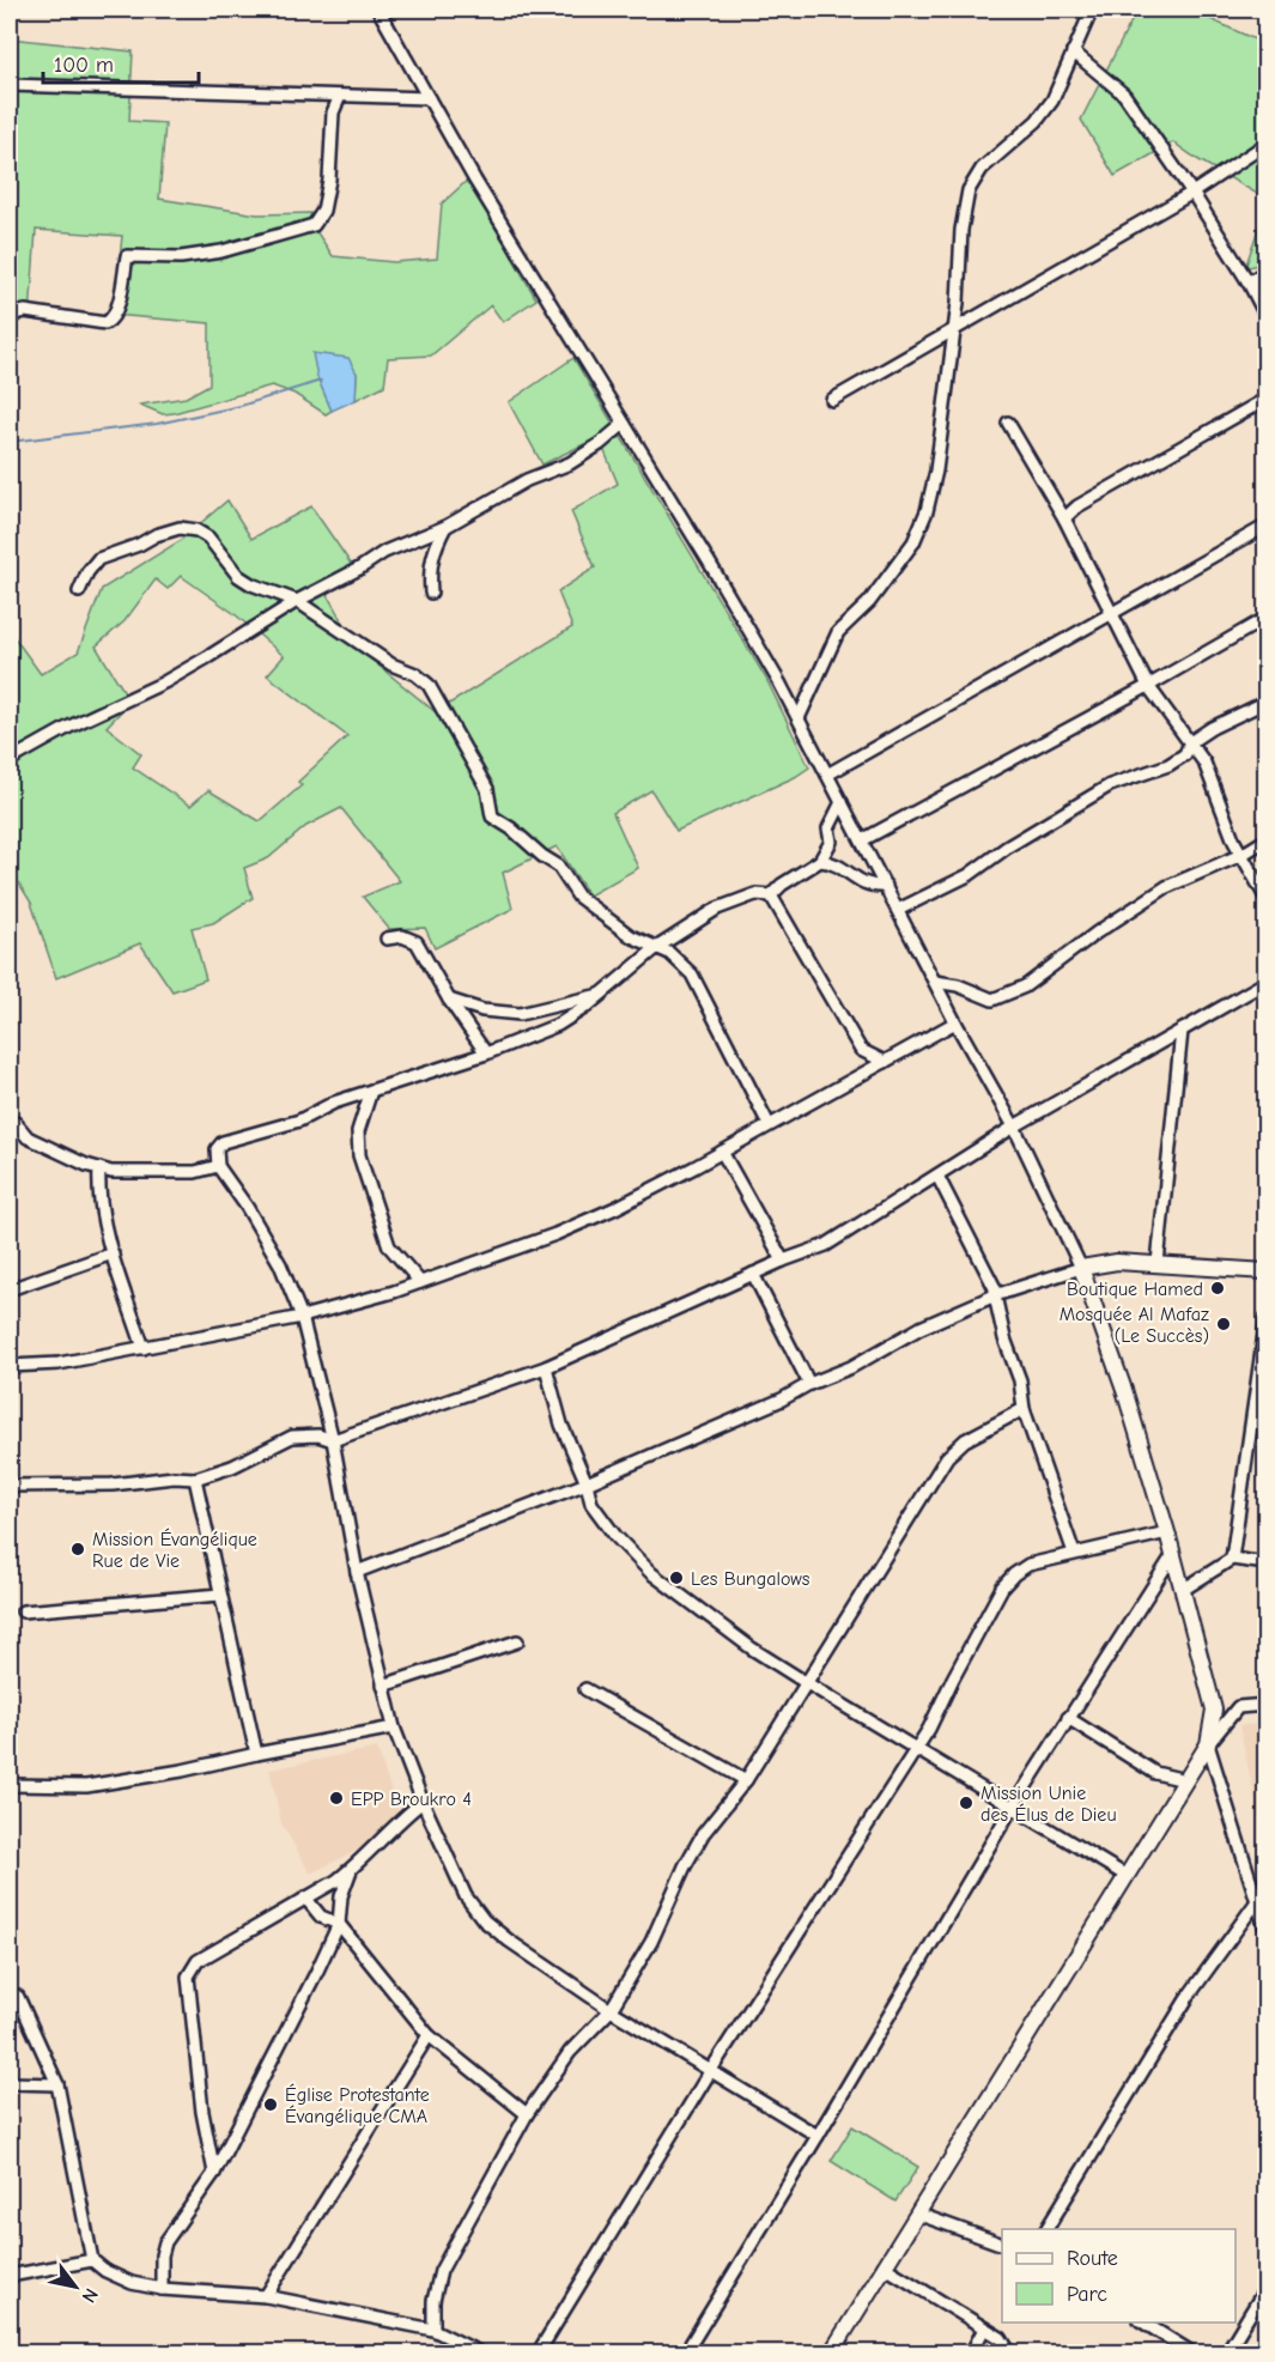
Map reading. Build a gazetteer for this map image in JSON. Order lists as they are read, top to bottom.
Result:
{
  "places": [
    "Boutique Hamed",
    "Mosquée Al Mafaz (Le Succès)",
    "Mission Évangélique Rue de Vie",
    "Les Bungalows",
    "EPP Broukro 4",
    "Mission Unie des Élus de Dieu",
    "Église Protestante Évangélique CMA"
  ],
  "legend": ["Route", "Parc"],
  "scale_bar": "100 m",
  "north": "bottom right"
}
